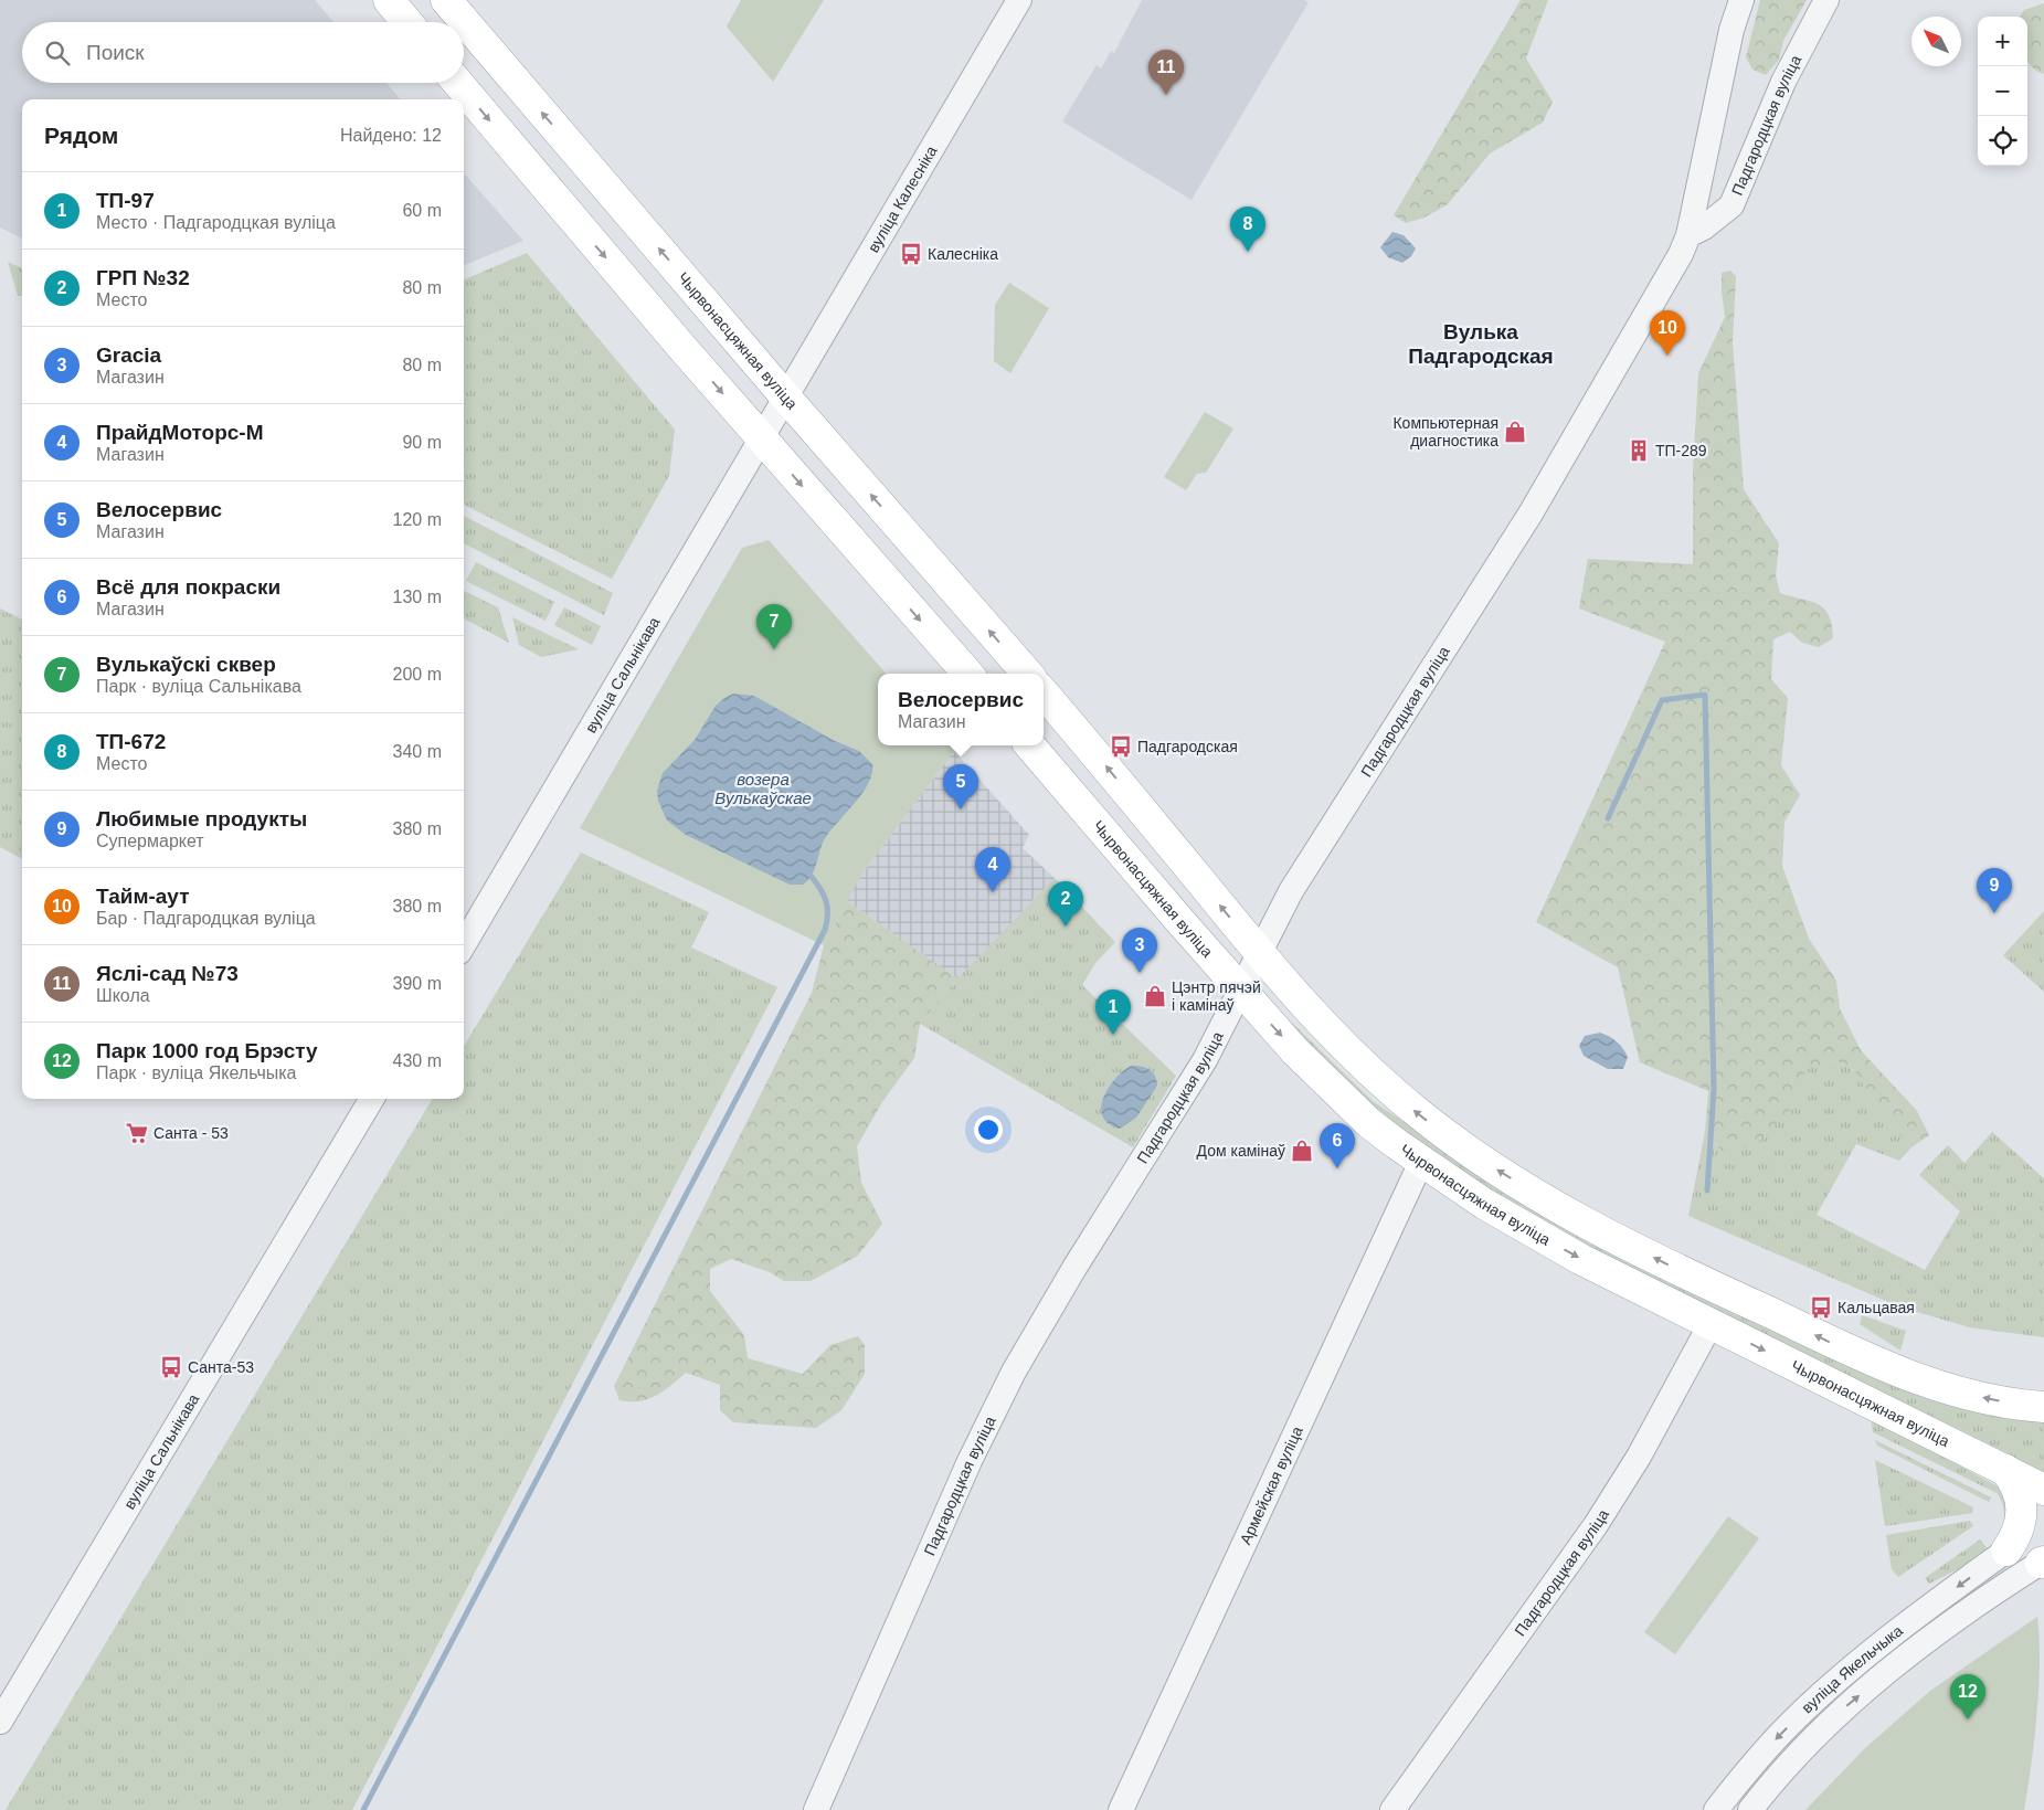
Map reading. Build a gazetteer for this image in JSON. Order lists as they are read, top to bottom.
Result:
{
  "streets": {
    "main road": ["Чырвонасцяжная вуліца"],
    "street": [
      "Падгародцкая вуліца",
      "вуліца Калесніка",
      "вуліца Сальнікава",
      "Армейская вуліца",
      "вуліца Якельчыка"
    ]
  },
  "crossings": [
    ["Падгародцкая вуліца", "Чырвонасцяжная вуліца"],
    ["вуліца Калесніка", "Чырвонасцяжная вуліца"],
    ["вуліца Калесніка", "вуліца Сальнікава"],
    ["Чырвонасцяжная вуліца", "вуліца Сальнікава"],
    ["Чырвонасцяжная вуліца", "Армейская вуліца"]
  ],
  "districts": ["Вулька Падгародская"],
  "water": ["возера Вулькаўскае"],
  "places": {
    "bus stop": [
      "Калесніка",
      "Падгародская",
      "Кальцавая",
      "Санта-53"
    ],
    "shop": ["Компьютерная диагностика", "Цэнтр пячэй і камiнаў", "Дом камiнаў"],
    "building": ["ТП-289"],
    "supermarket": ["Санта - 53"]
  },
  "north": "top left",
  "page": {
    "map_buttons": ["+", "−"],
    "search": "Поиск",
    "pins": [
      "11",
      "8",
      "10",
      "7",
      "5",
      "4",
      "9",
      "2",
      "3",
      "1",
      "6",
      "12"
    ],
    "heading": ["Рядом", "Найдено: 12"],
    "list": [
      {
        "mark": "1",
        "name": "ТП-97",
        "note": "Место · Падгародцкая вуліца",
        "value": "60 m"
      },
      {
        "mark": "2",
        "name": "ГРП №32",
        "note": "Место",
        "value": "80 m"
      },
      {
        "mark": "3",
        "name": "Gracia",
        "note": "Магазин",
        "value": "80 m"
      },
      {
        "mark": "4",
        "name": "ПрайдМоторс-М",
        "note": "Магазин",
        "value": "90 m"
      },
      {
        "mark": "5",
        "name": "Велосервис",
        "note": "Магазин",
        "value": "120 m"
      },
      {
        "mark": "6",
        "name": "Всё для покраски",
        "note": "Магазин",
        "value": "130 m"
      },
      {
        "mark": "7",
        "name": "Вулькаўскі сквер",
        "note": "Парк · вуліца Сальнікава",
        "value": "200 m"
      },
      {
        "mark": "8",
        "name": "ТП-672",
        "note": "Место",
        "value": "340 m"
      },
      {
        "mark": "9",
        "name": "Любимые продукты",
        "note": "Супермаркет",
        "value": "380 m"
      },
      {
        "mark": "10",
        "name": "Тайм-аут",
        "note": "Бар · Падгародцкая вуліца",
        "value": "380 m"
      },
      {
        "mark": "11",
        "name": "Яслі-сад №73",
        "note": "Школа",
        "value": "390 m"
      },
      {
        "mark": "12",
        "name": "Парк 1000 год Брэсту",
        "note": "Парк · вуліца Якельчыка",
        "value": "430 m"
      }
    ],
    "popup": ["Велосервис", "Магазин"]
  }
}
